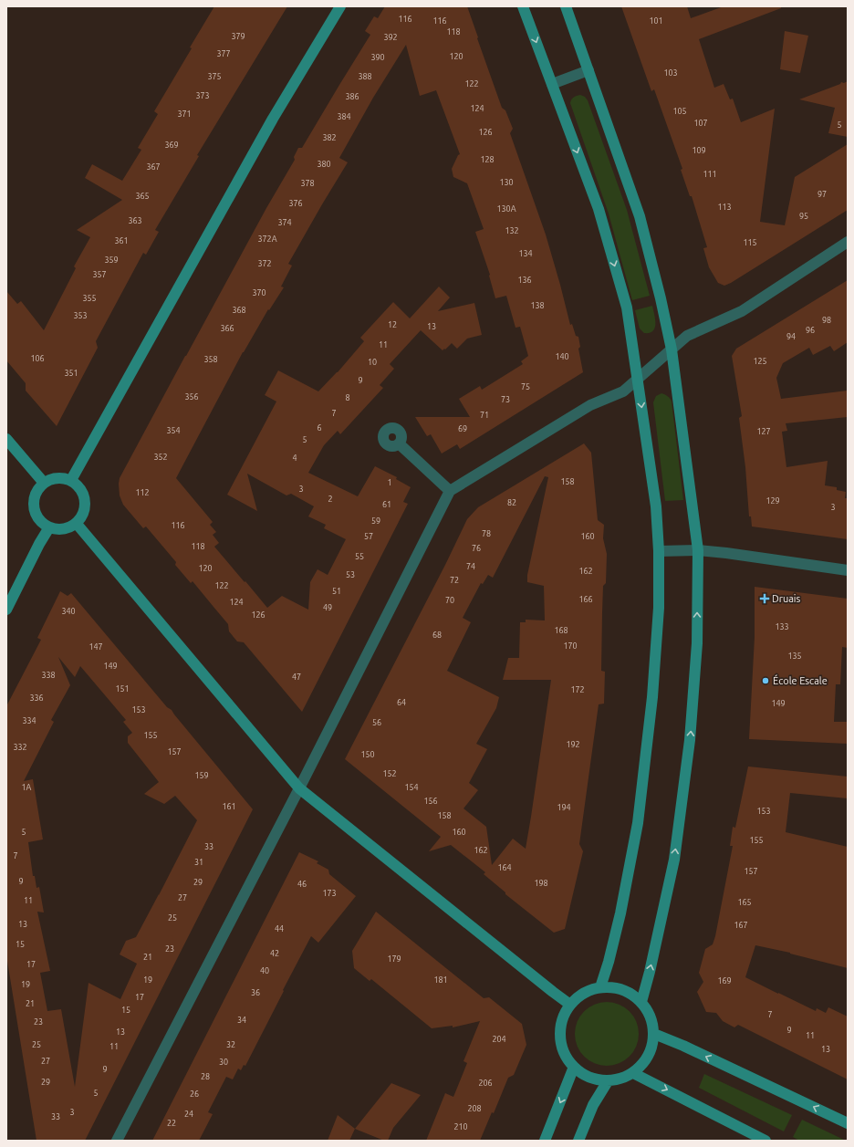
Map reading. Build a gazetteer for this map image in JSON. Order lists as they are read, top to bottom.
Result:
{
  "places": {
    "health": ["Druais"],
    "other": ["École Escale"]
  },
  "house_numbers": [
    "116",
    "116",
    "101",
    "118",
    "379",
    "392",
    "377",
    "120",
    "390",
    "103",
    "375",
    "388",
    "122",
    "373",
    "386",
    "124",
    "105",
    "371",
    "384",
    "107",
    "5",
    "126",
    "382",
    "369",
    "109",
    "128",
    "380",
    "367",
    "111",
    "130",
    "378",
    "97",
    "365",
    "376",
    "113",
    "130A",
    "95",
    "363",
    "374",
    "132",
    "372A",
    "361",
    "115",
    "134",
    "359",
    "372",
    "357",
    "136",
    "370",
    "355",
    "138",
    "368",
    "353",
    "98",
    "12",
    "13",
    "366",
    "96",
    "94",
    "11",
    "140",
    "106",
    "358",
    "125",
    "10",
    "351",
    "9",
    "75",
    "356",
    "8",
    "73",
    "7",
    "71",
    "6",
    "69",
    "354",
    "127",
    "5",
    "352",
    "4",
    "158",
    "1",
    "3",
    "112",
    "2",
    "129",
    "82",
    "61",
    "3",
    "59",
    "116",
    "78",
    "57",
    "160",
    "118",
    "76",
    "55",
    "74",
    "120",
    "162",
    "53",
    "72",
    "122",
    "51",
    "166",
    "70",
    "124",
    "49",
    "340",
    "126",
    "133",
    "168",
    "68",
    "170",
    "147",
    "135",
    "149",
    "338",
    "47",
    "151",
    "172",
    "336",
    "64",
    "149",
    "153",
    "334",
    "56",
    "155",
    "192",
    "332",
    "157",
    "150",
    "152",
    "159",
    "1A",
    "154",
    "156",
    "161",
    "194",
    "153",
    "158",
    "5",
    "160",
    "155",
    "33",
    "162",
    "7",
    "31",
    "164",
    "157",
    "9",
    "29",
    "198",
    "46",
    "173",
    "27",
    "11",
    "165",
    "25",
    "13",
    "167",
    "44",
    "15",
    "23",
    "42",
    "21",
    "179",
    "17",
    "40",
    "19",
    "181",
    "169",
    "19",
    "36",
    "17",
    "21",
    "15",
    "7",
    "34",
    "23",
    "9",
    "13",
    "11",
    "204",
    "25",
    "32",
    "11",
    "13",
    "27",
    "30",
    "9",
    "28",
    "29",
    "206",
    "5",
    "26",
    "208",
    "3",
    "24",
    "33",
    "22",
    "210"
  ]
}
